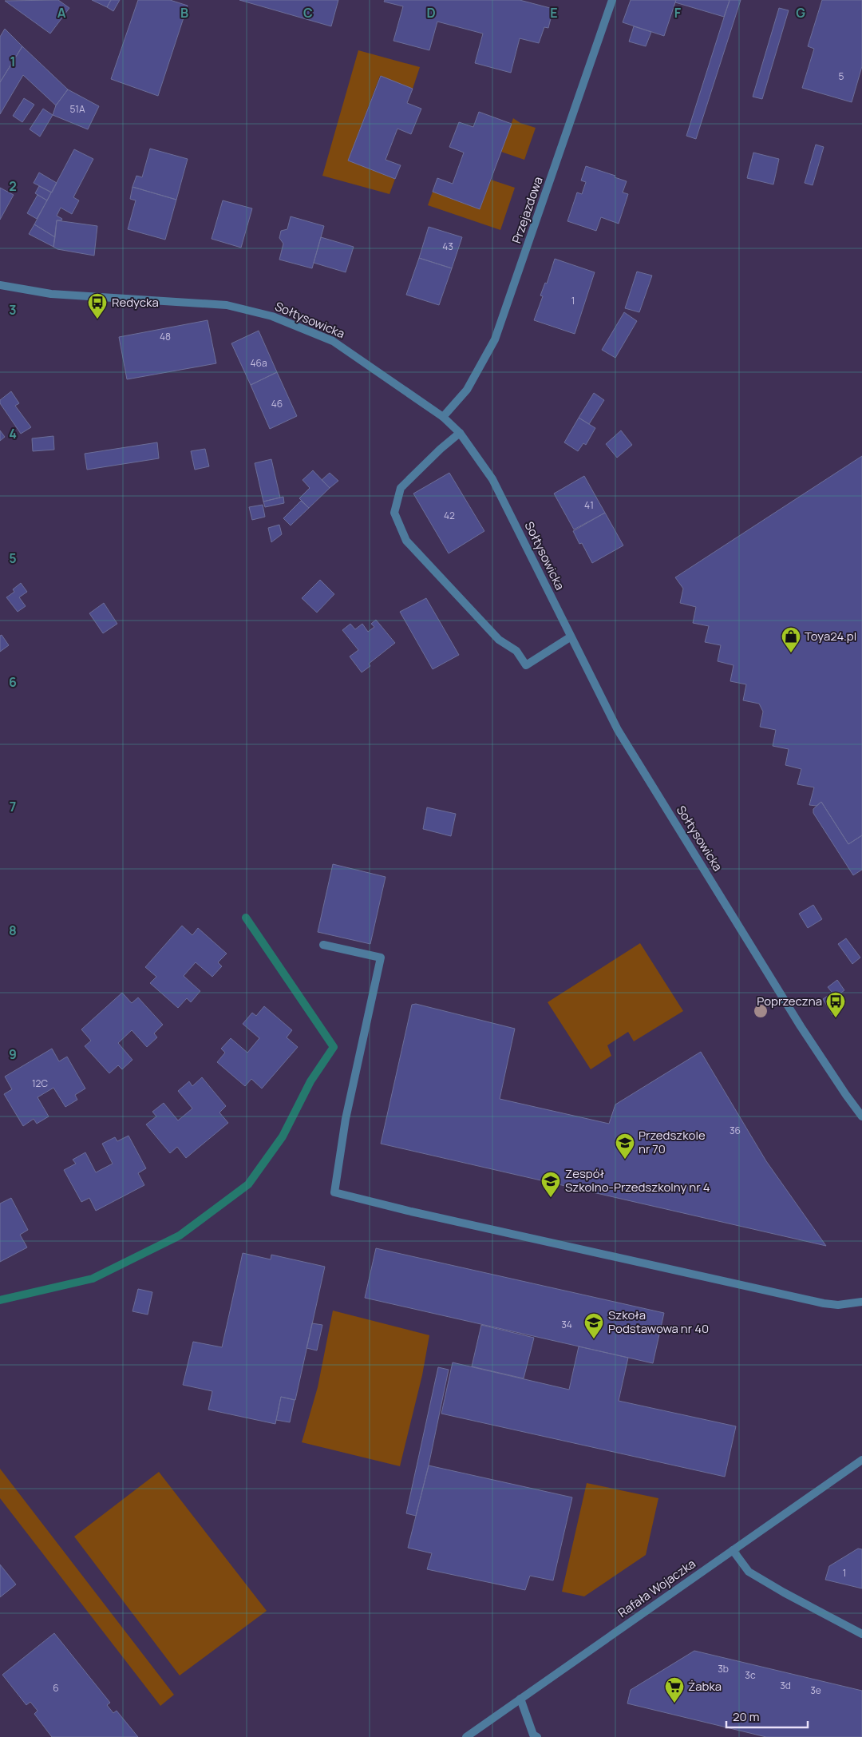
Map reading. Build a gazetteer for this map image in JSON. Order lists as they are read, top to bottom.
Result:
{
  "streets": {
    "street": ["Przejazdowa", "Sołtysowicka", "Rafała Wojaczka"]
  },
  "crossings": [
    ["Przejazdowa", "Sołtysowicka"]
  ],
  "places": {
    "bus stop": ["Redycka", "Poprzeczna"],
    "shop": ["Toya24.pl"],
    "school or university": ["Przedszkole nr 70", "Zespół Szkolno-Przedszkolny nr 4", "Szkoła Podstawowa nr 40"],
    "supermarket": ["Żabka"]
  },
  "house_numbers": [
    "5",
    "51A",
    "43",
    "1",
    "48",
    "46a",
    "46",
    "41",
    "42",
    "12C",
    "36",
    "34",
    "1",
    "3b",
    "3c",
    "3d",
    "6",
    "3e"
  ],
  "scale_bar": "20 m",
  "grid": {
    "columns": [
      "A",
      "B",
      "C",
      "D",
      "E",
      "F",
      "G"
    ],
    "rows": [
      "1",
      "2",
      "3",
      "4",
      "5",
      "6",
      "7",
      "8",
      "9"
    ]
  }
}
